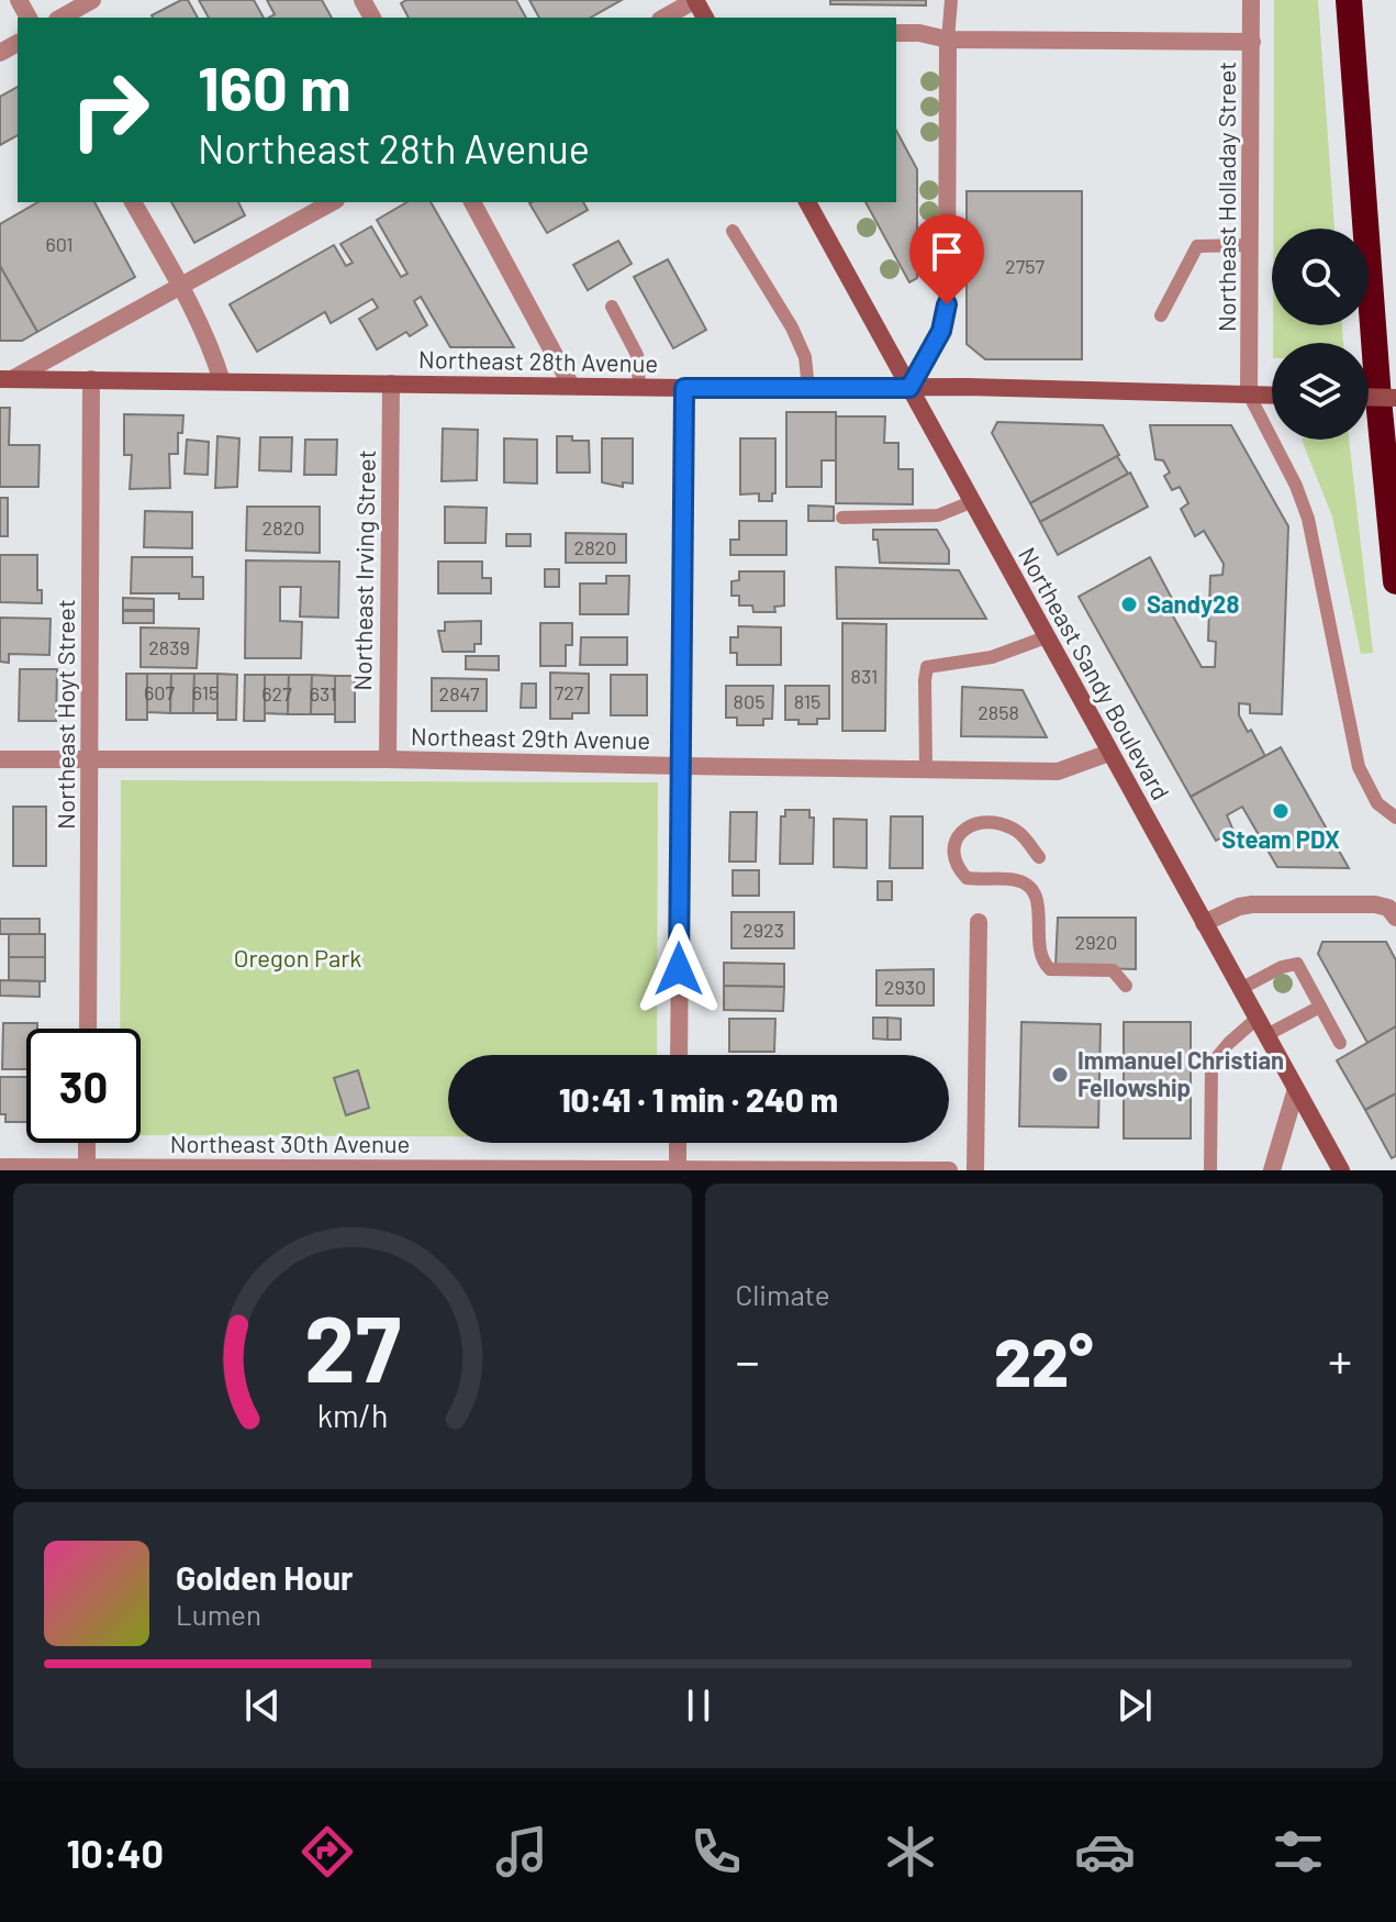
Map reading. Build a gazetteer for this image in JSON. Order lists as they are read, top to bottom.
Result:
{
  "streets": {
    "street": [
      "Northeast Holladay Street",
      "Northeast 28th Avenue",
      "Northeast Irving Street",
      "Northeast Sandy Boulevard",
      "Northeast Hoyt Street",
      "Northeast 29th Avenue",
      "Northeast 30th Avenue"
    ]
  },
  "crossings": [
    ["Northeast Holladay Street", "Northeast 28th Avenue"],
    ["Northeast 28th Avenue", "Northeast Irving Street"],
    ["Northeast 28th Avenue", "Northeast Sandy Boulevard"],
    ["Northeast 28th Avenue", "Northeast Hoyt Street"],
    ["Northeast Irving Street", "Northeast 29th Avenue"],
    ["Northeast Sandy Boulevard", "Northeast 29th Avenue"],
    ["Northeast Hoyt Street", "Northeast 29th Avenue"]
  ],
  "parks": ["Oregon Park"],
  "places": ["Sandy28", "Steam PDX", "Immanuel Christian Fellowship"],
  "house_numbers": [
    "601",
    "2757",
    "2820",
    "2820",
    "2839",
    "831",
    "607",
    "615",
    "727",
    "627",
    "631",
    "2847",
    "805",
    "815",
    "2858",
    "2923",
    "2920",
    "2930"
  ],
  "page": {
    "turn": ["160 m", "Northeast 28th Avenue"],
    "limit": "30",
    "trip": "10:41 · 1 min · 240 m",
    "tile": "Climate",
    "heat": ["−", "22°", "+"],
    "song": ["Golden Hour", "Lumen"],
    "tabs": "10:40",
    "gauge": ["27", "km/h"]
  }
}
